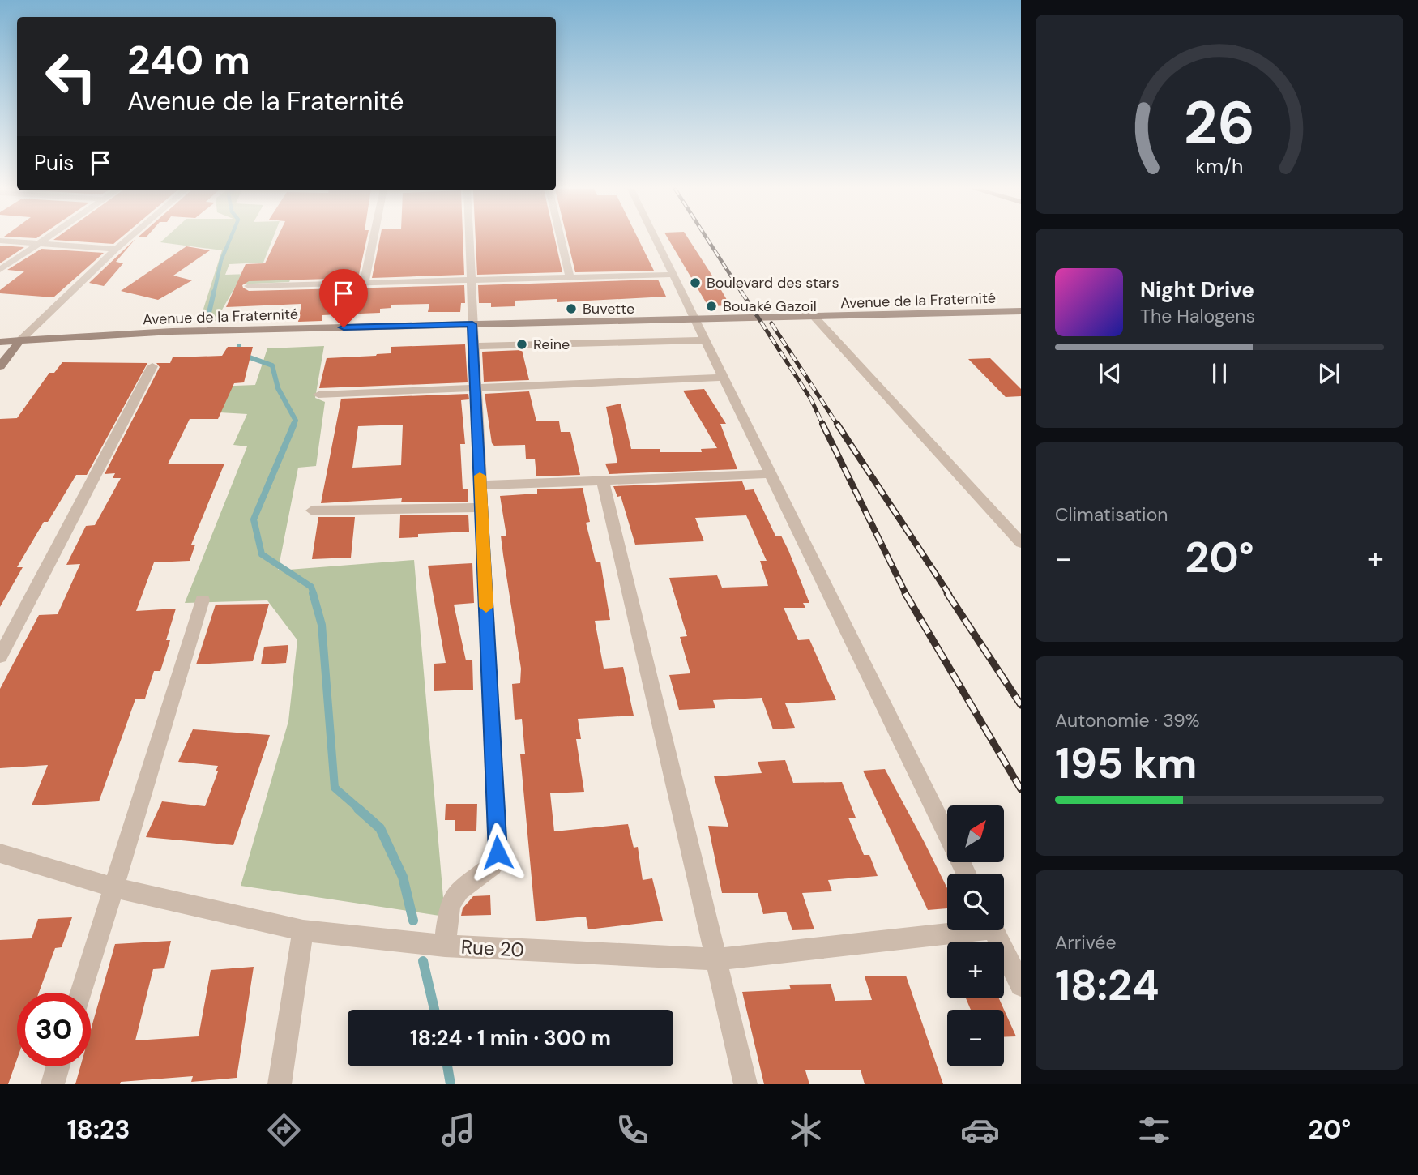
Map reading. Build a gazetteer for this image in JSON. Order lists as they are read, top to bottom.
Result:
{
  "streets": {
    "main road": ["Avenue de la Fraternité"],
    "street": ["Rue 20"]
  },
  "places": [
    "Boulevard des stars",
    "Bouaké Gazoil",
    "Buvette",
    "Reine"
  ],
  "north": "top right",
  "page": {
    "turn": ["240 m", "Avenue de la Fraternité"],
    "then": "Puis",
    "song": ["Night Drive", "The Halogens"],
    "tile": [
      "Climatisation",
      ["Autonomie · 39%", "195 km"],
      ["Arrivée", "18:24"]
    ],
    "heat": ["−", "20°", "+"],
    "map_buttons": ["+", "−"],
    "limit": "30",
    "trip": "18:24 · 1 min · 300 m",
    "tabs": ["18:23", "20°"],
    "gauge": ["26", "km/h"]
  }
}
